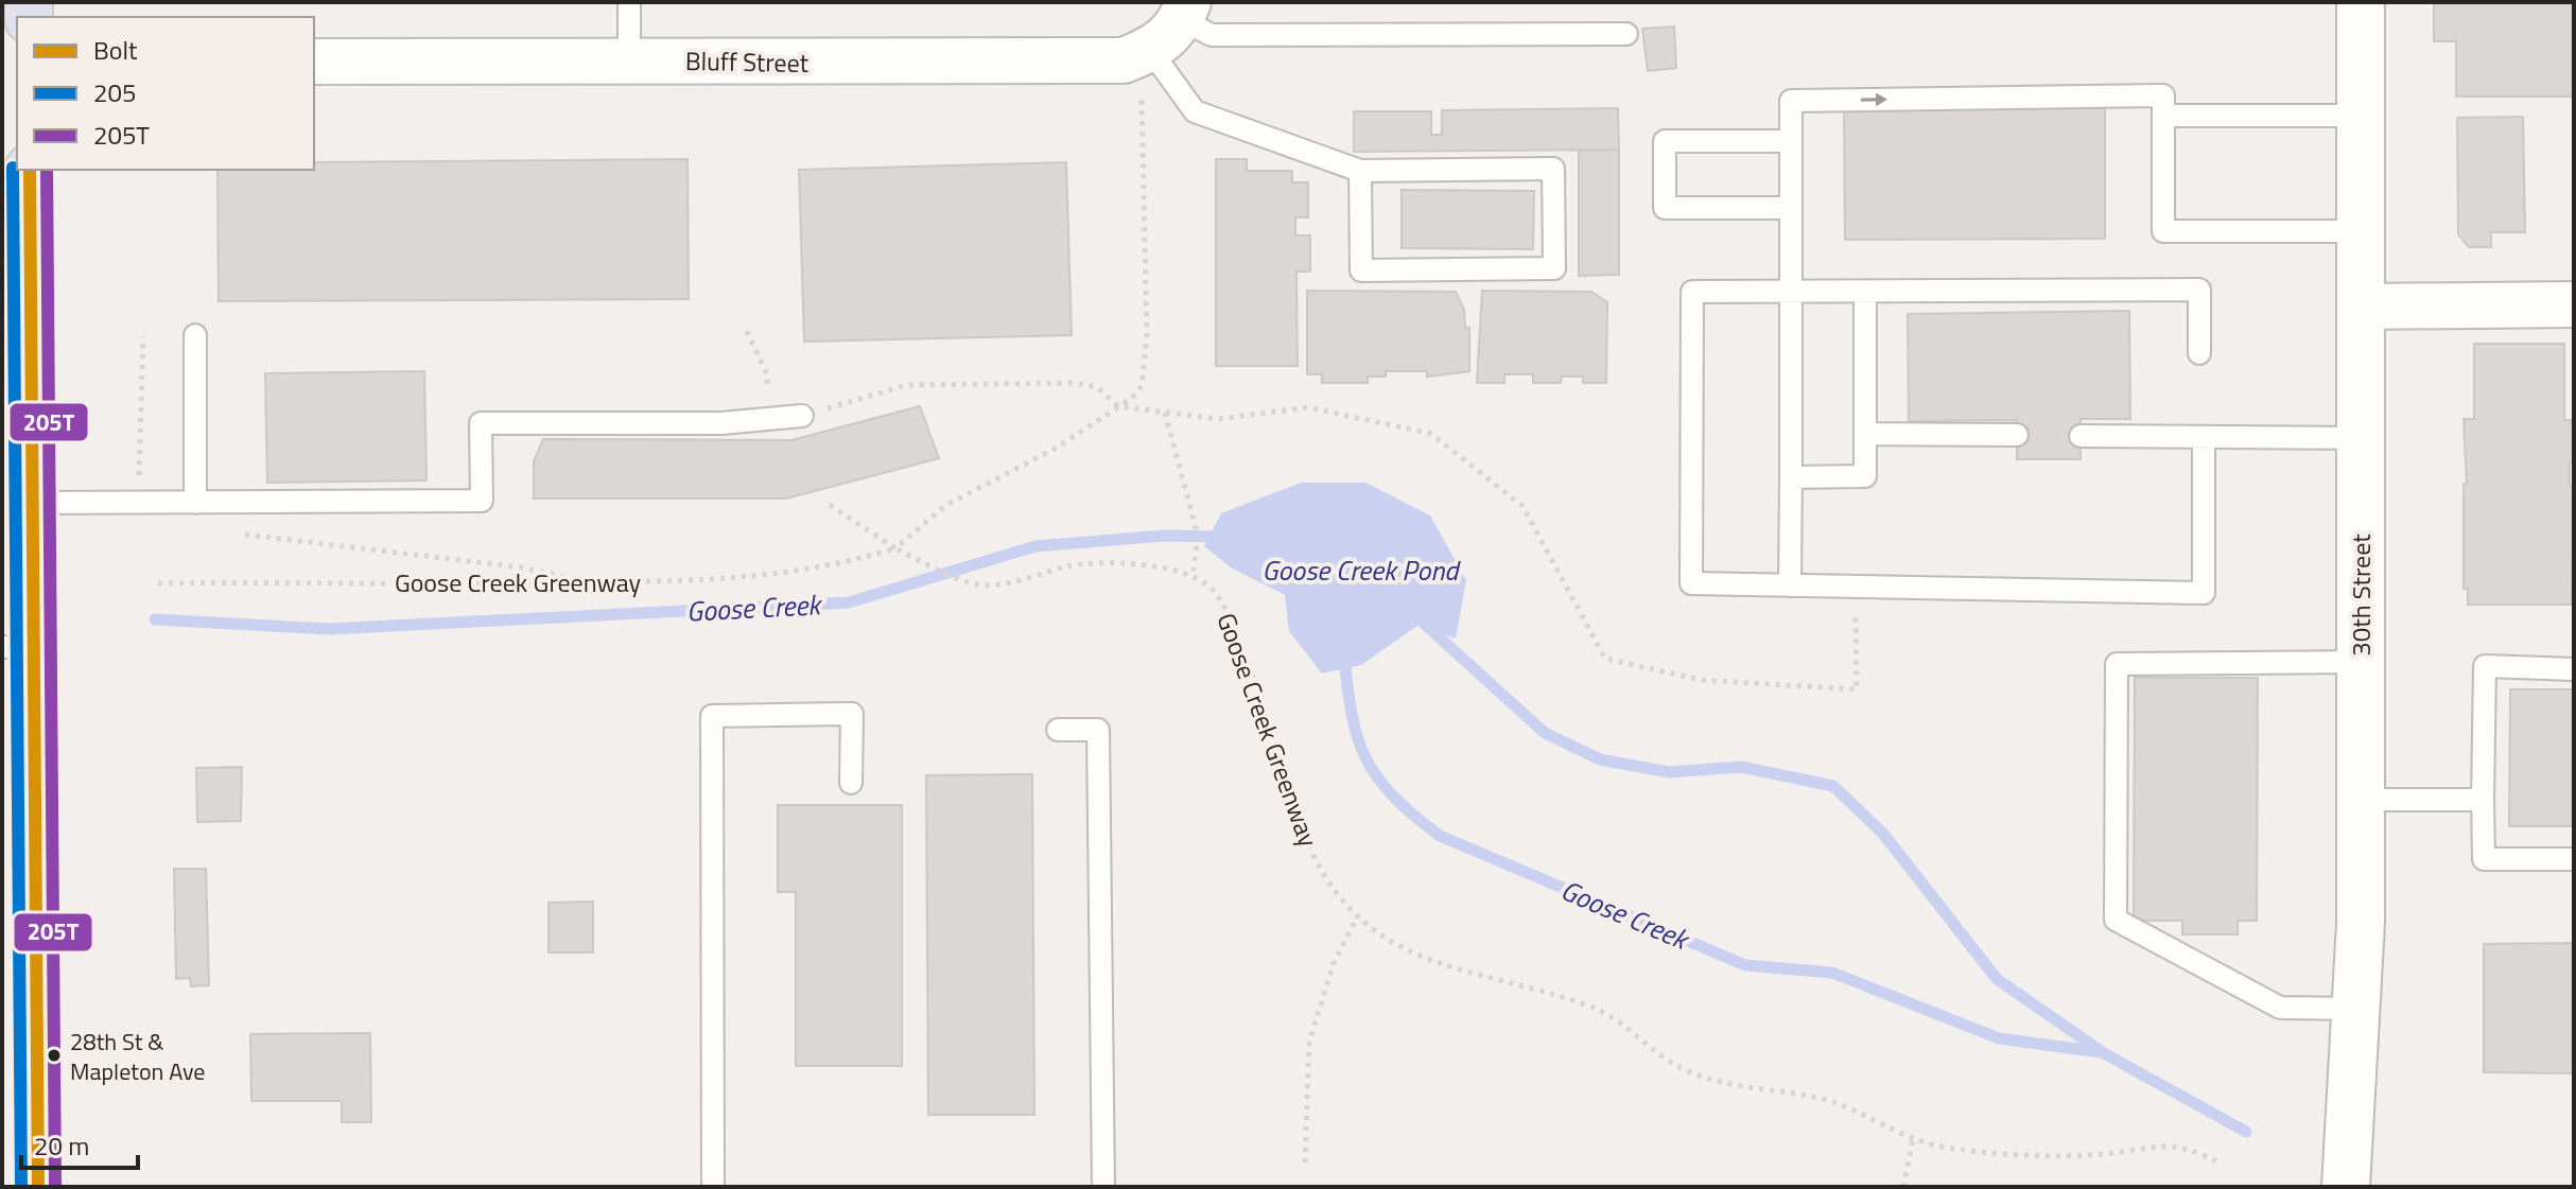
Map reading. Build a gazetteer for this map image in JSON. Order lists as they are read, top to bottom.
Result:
{
  "streets": {
    "main road": ["30th Street"],
    "street": ["Bluff Street"],
    "path": ["Goose Creek Greenway"]
  },
  "water": ["Goose Creek Pond", "Goose Creek"],
  "places": ["28th St & Mapleton Ave"],
  "lines": ["transit line 205", "transit line Bolt", "transit line 205T"],
  "legend": ["Bolt", "205", "205T"],
  "scale_bar": "20 m"
}
